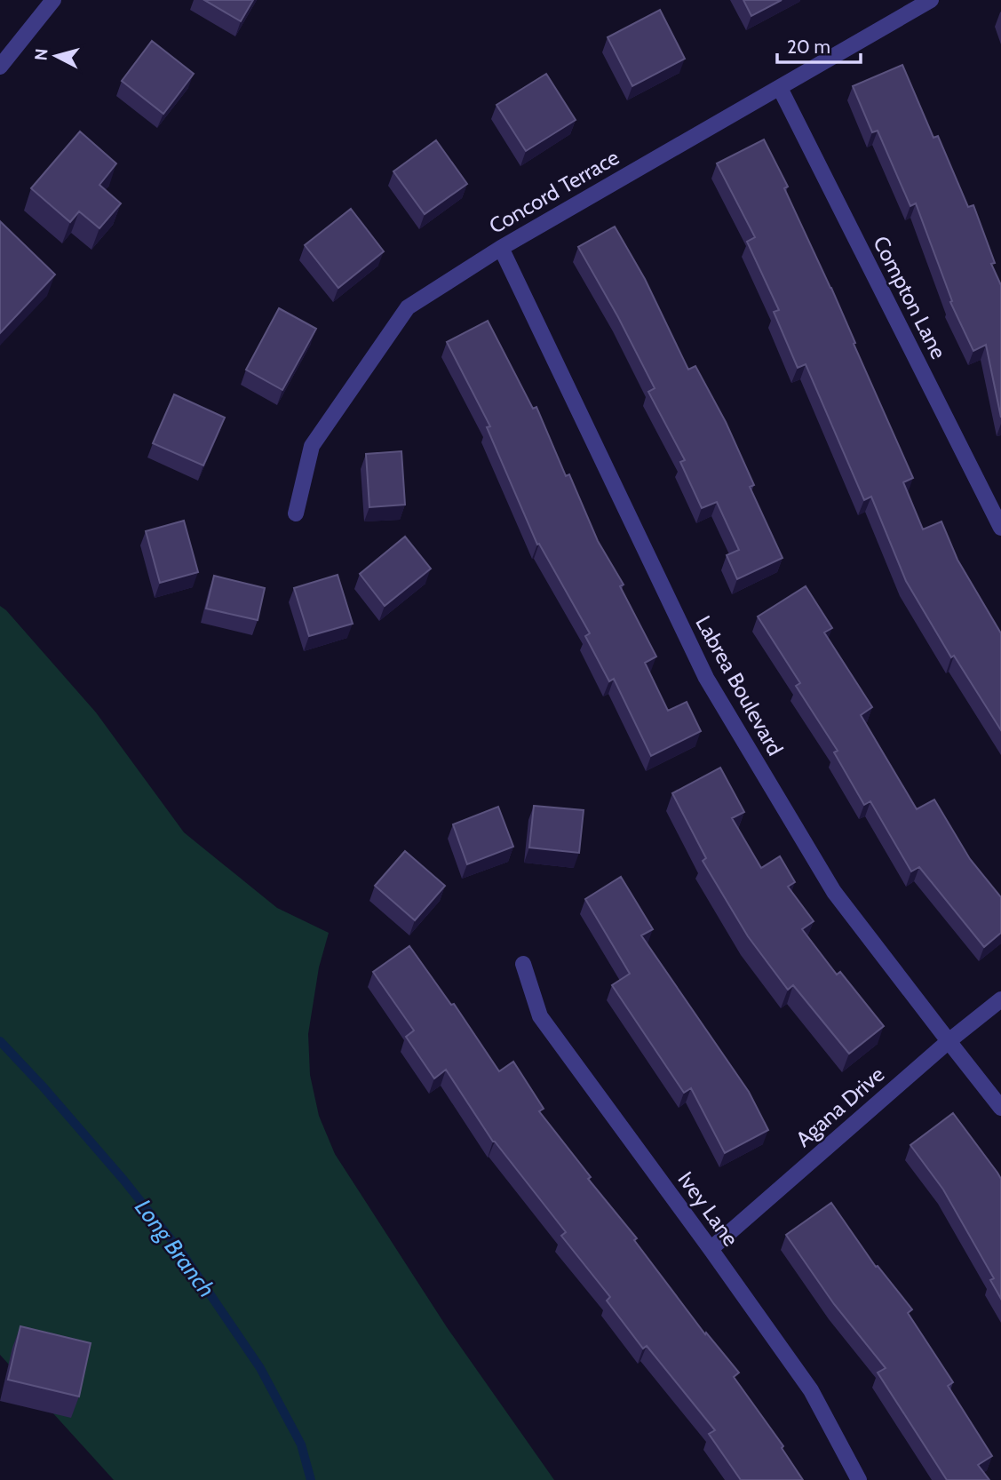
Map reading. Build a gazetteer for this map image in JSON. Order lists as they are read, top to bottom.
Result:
{
  "streets": {
    "street": [
      "Concord Terrace",
      "Compton Lane",
      "Labrea Boulevard",
      "Agana Drive",
      "Ivey Lane"
    ]
  },
  "crossings": [
    ["Concord Terrace", "Compton Lane"],
    ["Concord Terrace", "Labrea Boulevard"],
    ["Labrea Boulevard", "Agana Drive"],
    ["Agana Drive", "Ivey Lane"]
  ],
  "water": ["Long Branch"],
  "scale_bar": "20 m",
  "north": "left"
}
